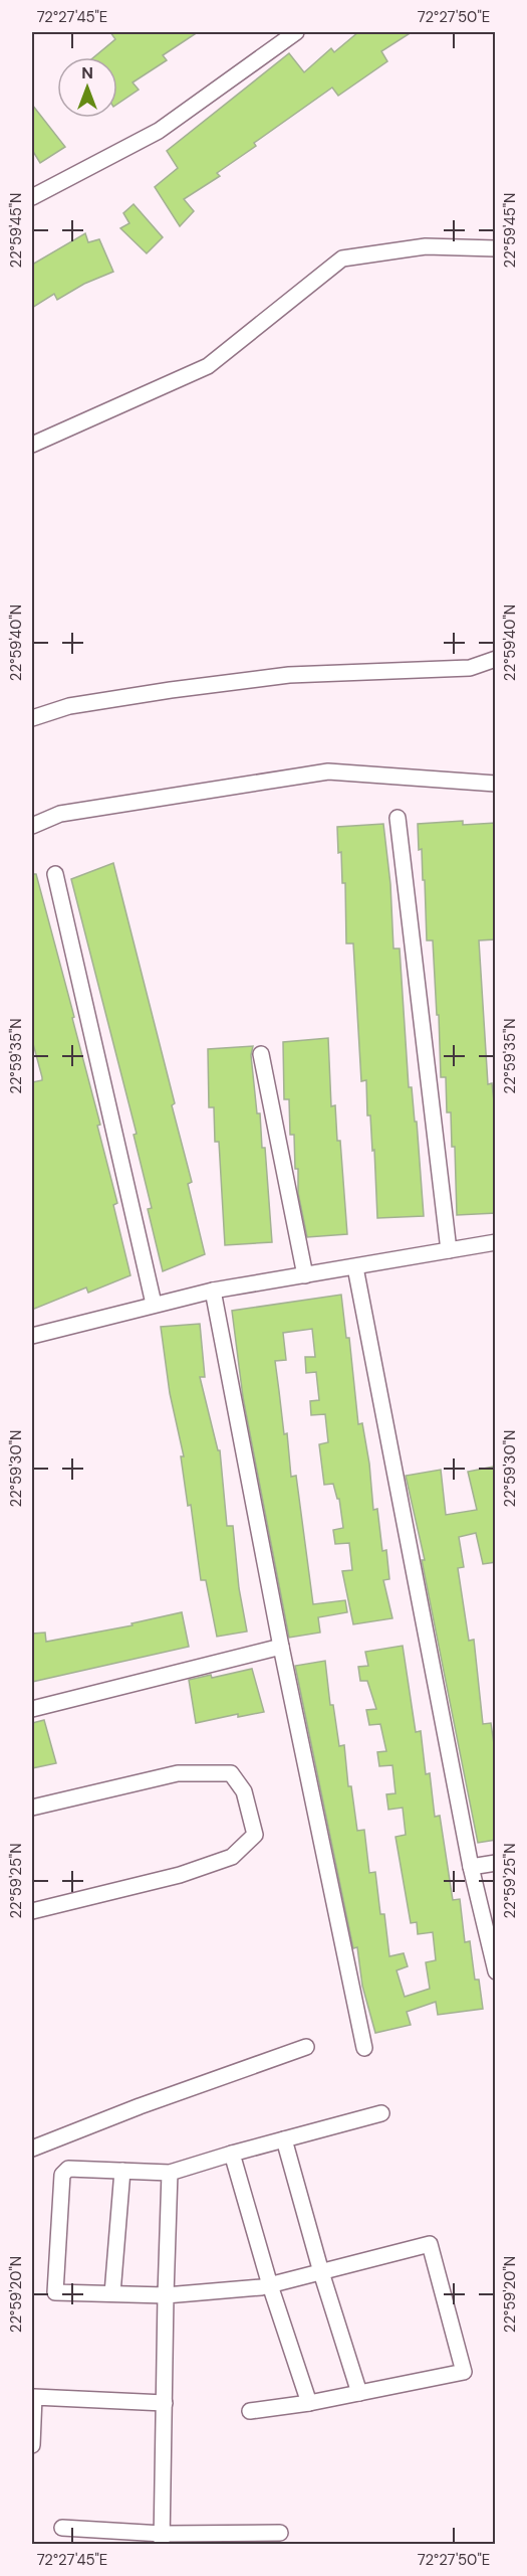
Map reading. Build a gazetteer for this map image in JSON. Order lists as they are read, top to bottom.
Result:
{
  "north": "top",
  "coordinates": [
    "72°27'45\"E",
    "72°27'50\"E",
    "22°59'45\"N",
    "22°59'40\"N",
    "22°59'35\"N",
    "22°59'30\"N",
    "22°59'25\"N",
    "22°59'20\"N"
  ]
}
